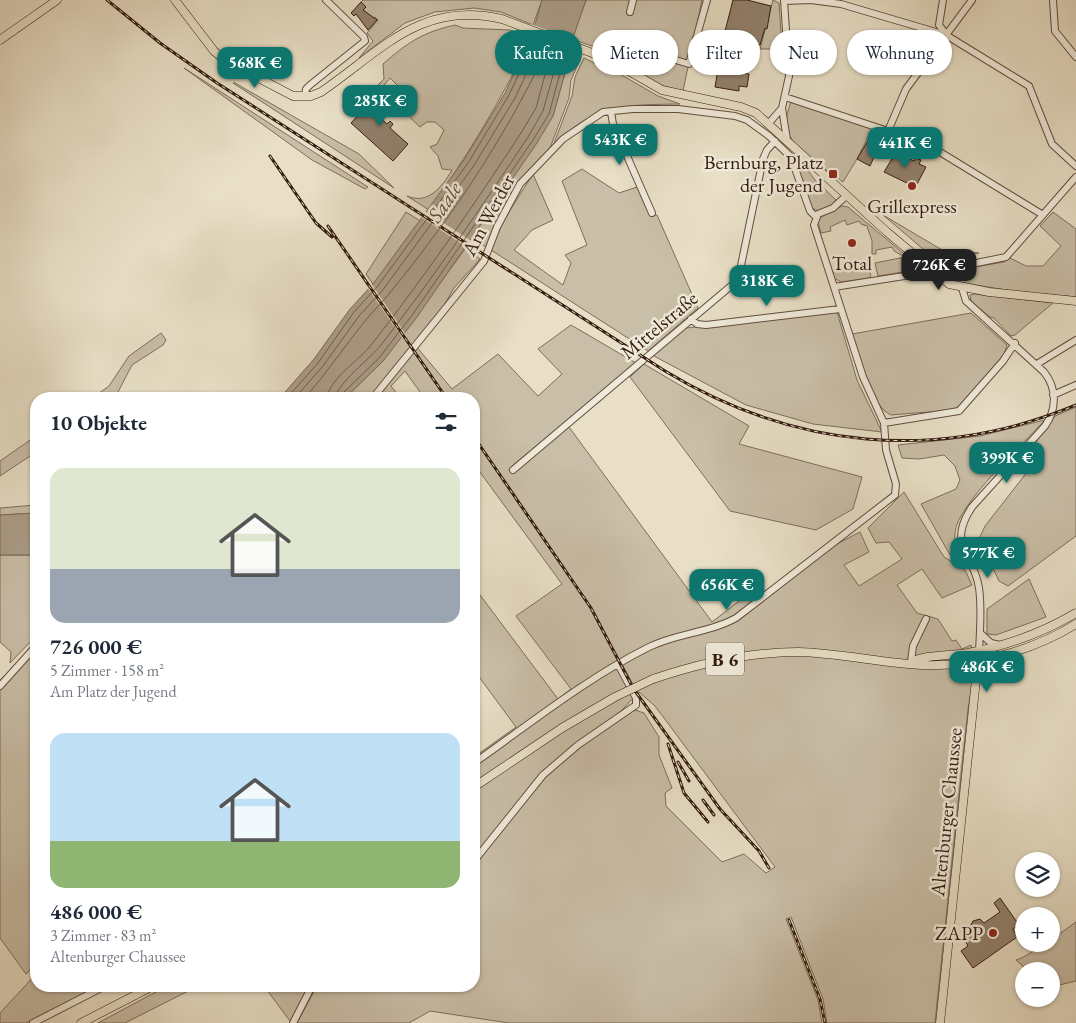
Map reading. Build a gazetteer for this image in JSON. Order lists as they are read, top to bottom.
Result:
{
  "streets": {
    "main road": ["B 6", "Altenburger Chaussee"],
    "street": ["Am Werder", "Mittelstraße"]
  },
  "crossings": [
    ["Am Werder", "Mittelstraße"],
    ["B 6", "Altenburger Chaussee"]
  ],
  "water": ["Saale"],
  "places": {
    "transit": ["Bernburg, Platz der Jugend"],
    "other": ["Grillexpress", "Total", "ZAPP"]
  },
  "page": {
    "chip": [
      "Kaufen",
      "Mieten",
      "Filter",
      "Neu",
      "Wohnung"
    ],
    "price": [
      "568K €",
      "285K €",
      "543K €",
      "441K €",
      "726K €",
      "318K €",
      "399K €",
      "577K €",
      "656K €",
      "486K €"
    ],
    "heading": "10 Objekte",
    "list": [
      {
        "name": "726 000 €",
        "note": "5 Zimmer · 158 m² · Am Platz der Jugend"
      },
      {
        "name": "486 000 €",
        "note": "3 Zimmer · 83 m² · Altenburger Chaussee"
      }
    ],
    "map_buttons": ["+", "−"]
  }
}
